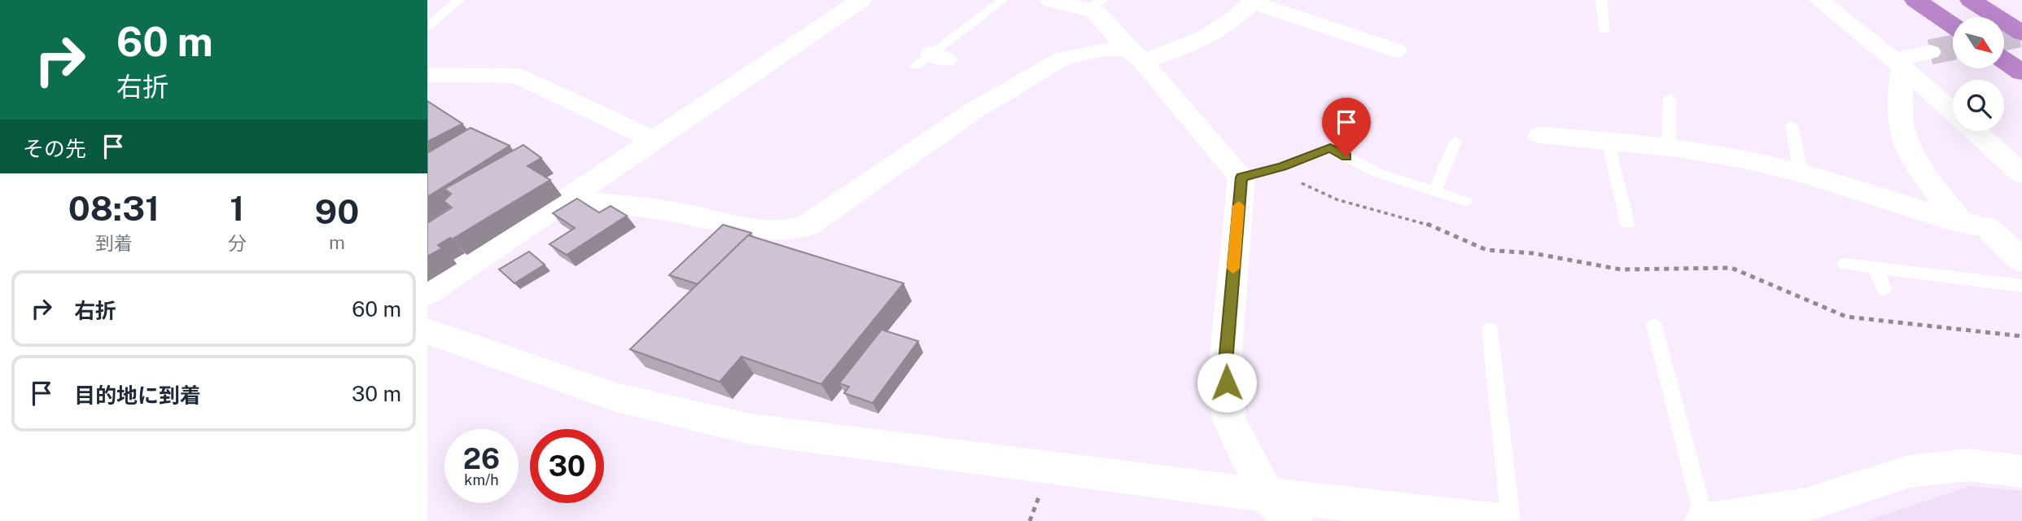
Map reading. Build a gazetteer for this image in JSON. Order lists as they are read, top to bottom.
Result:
{
  "north": "bottom right",
  "page": {
    "turn": ["60 m", "右折"],
    "then": "その先",
    "eta": [
      "08:31",
      "到着",
      "1",
      "分",
      "90",
      "m"
    ],
    "list": [
      {
        "name": "右折",
        "value": "60 m"
      },
      {
        "name": "目的地に到着",
        "value": "30 m"
      }
    ],
    "speed": "26 km/h",
    "limit": "30"
  }
}
